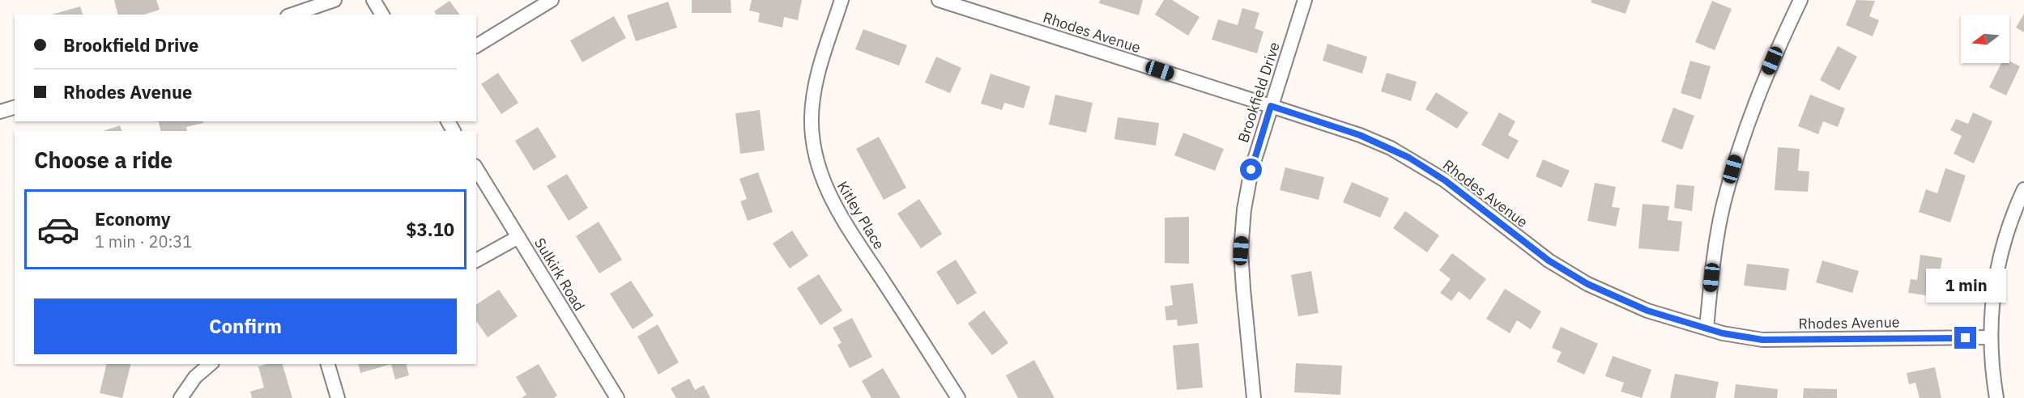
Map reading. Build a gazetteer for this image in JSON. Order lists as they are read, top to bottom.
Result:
{
  "streets": {
    "street": [
      "Rhodes Avenue",
      "Brookfield Drive",
      "Kitley Place",
      "Sulkirk Road"
    ]
  },
  "crossings": [
    ["Rhodes Avenue", "Brookfield Drive"]
  ],
  "north": "left",
  "page": {
    "banner": ["Brookfield Drive", "Rhodes Avenue"],
    "heading": "Choose a ride",
    "list": [
      {
        "name": "Economy",
        "note": "1 min · 20:31",
        "value": "$3.10"
      }
    ],
    "bubble": "1 min",
    "buttons": "Confirm"
  }
}
